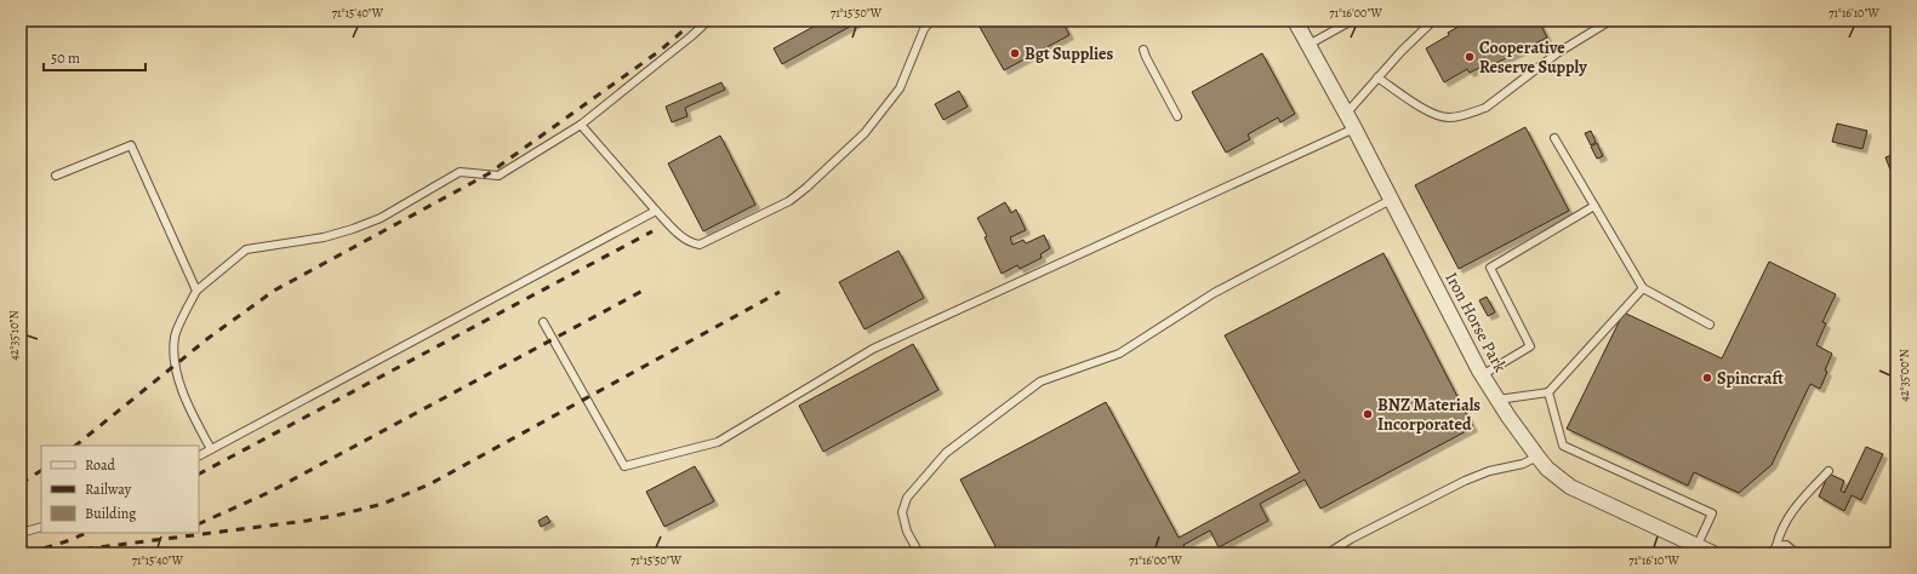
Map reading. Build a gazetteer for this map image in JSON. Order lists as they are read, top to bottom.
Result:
{
  "streets": {
    "street": ["Iron Horse Park"]
  },
  "places": [
    "Bgt Supplies",
    "Cooperative Reserve Supply",
    "Spincraft",
    "BNZ Materials Incorporated"
  ],
  "legend": ["Road", "Railway", "Building"],
  "scale_bar": "50 m",
  "coordinates": [
    "71°15'40\"W",
    "71°15'50\"W",
    "71°16'00\"W",
    "71°16'10\"W",
    "42°35'10\"N",
    "42°35'00\"N"
  ]
}
